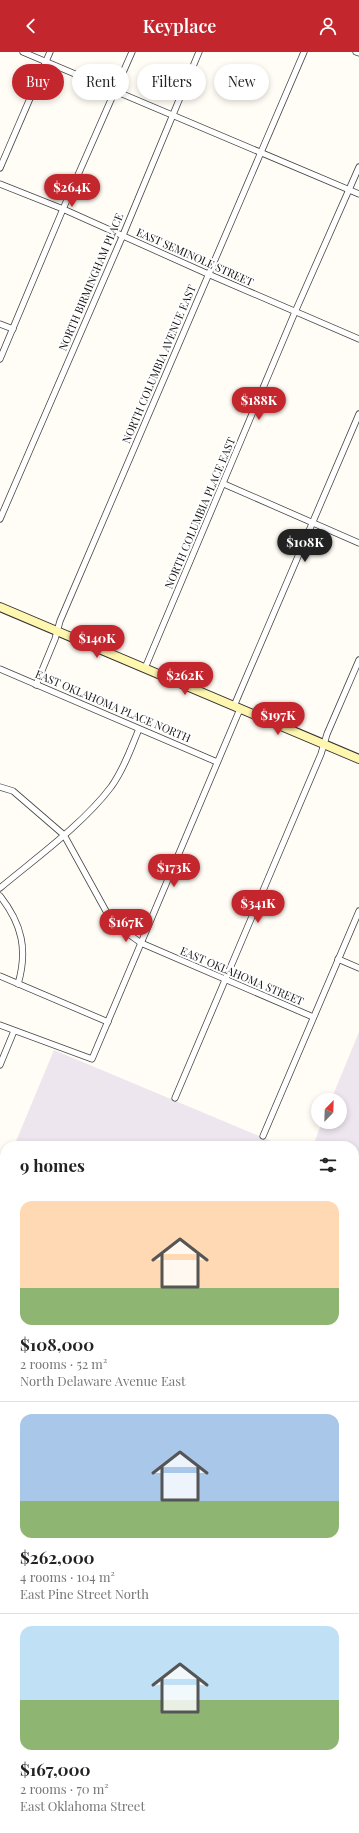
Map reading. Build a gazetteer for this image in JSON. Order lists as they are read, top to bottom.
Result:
{
  "streets": {
    "street": [
      "EAST SEMINOLE STREET",
      "NORTH BIRMINGHAM PLACE",
      "NORTH COLUMBIA AVENUE EAST",
      "NORTH COLUMBIA PLACE EAST",
      "EAST OKLAHOMA PLACE NORTH",
      "EAST OKLAHOMA STREET"
    ]
  },
  "crossings": [
    ["EAST SEMINOLE STREET", "NORTH BIRMINGHAM PLACE"],
    ["EAST SEMINOLE STREET", "NORTH COLUMBIA AVENUE EAST"],
    ["EAST SEMINOLE STREET", "NORTH COLUMBIA PLACE EAST"],
    ["NORTH COLUMBIA AVENUE EAST", "EAST OKLAHOMA PLACE NORTH"]
  ],
  "north": "top right",
  "page": {
    "header": "Keyplace",
    "chip": [
      "Buy",
      "Rent",
      "Filters",
      "New"
    ],
    "price": [
      "$264K",
      "$188K",
      "$108K",
      "$140K",
      "$262K",
      "$197K",
      "$173K",
      "$341K",
      "$167K"
    ],
    "heading": "9 homes",
    "list": [
      {
        "name": "$108,000",
        "note": "2 rooms · 52 m² · North Delaware Avenue East"
      },
      {
        "name": "$262,000",
        "note": "4 rooms · 104 m² · East Pine Street North"
      },
      {
        "name": "$167,000",
        "note": "2 rooms · 70 m² · East Oklahoma Street"
      }
    ]
  }
}
